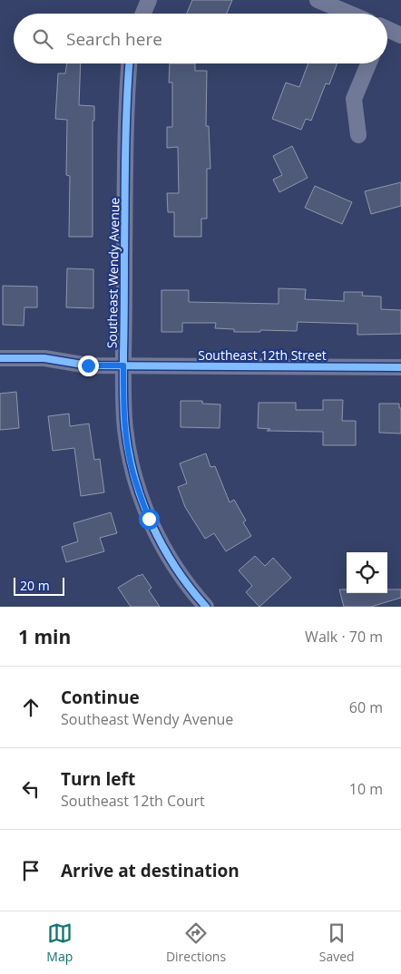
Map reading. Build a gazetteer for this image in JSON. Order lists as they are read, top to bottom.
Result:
{
  "streets": {
    "street": ["Southeast Wendy Avenue", "Southeast 12th Street"]
  },
  "crossings": [
    ["Southeast Wendy Avenue", "Southeast 12th Street"]
  ],
  "scale_bar": "20 m",
  "page": {
    "search": "Search here",
    "scale": "20 m",
    "heading": ["1 min", "Walk · 70 m"],
    "list": [
      ["Continue", "Southeast Wendy Avenue", "60 m"],
      ["Turn left", "Southeast 12th Court", "10 m"],
      "Arrive at destination"
    ],
    "nav": ["Map", "Directions", "Saved"]
  }
}
